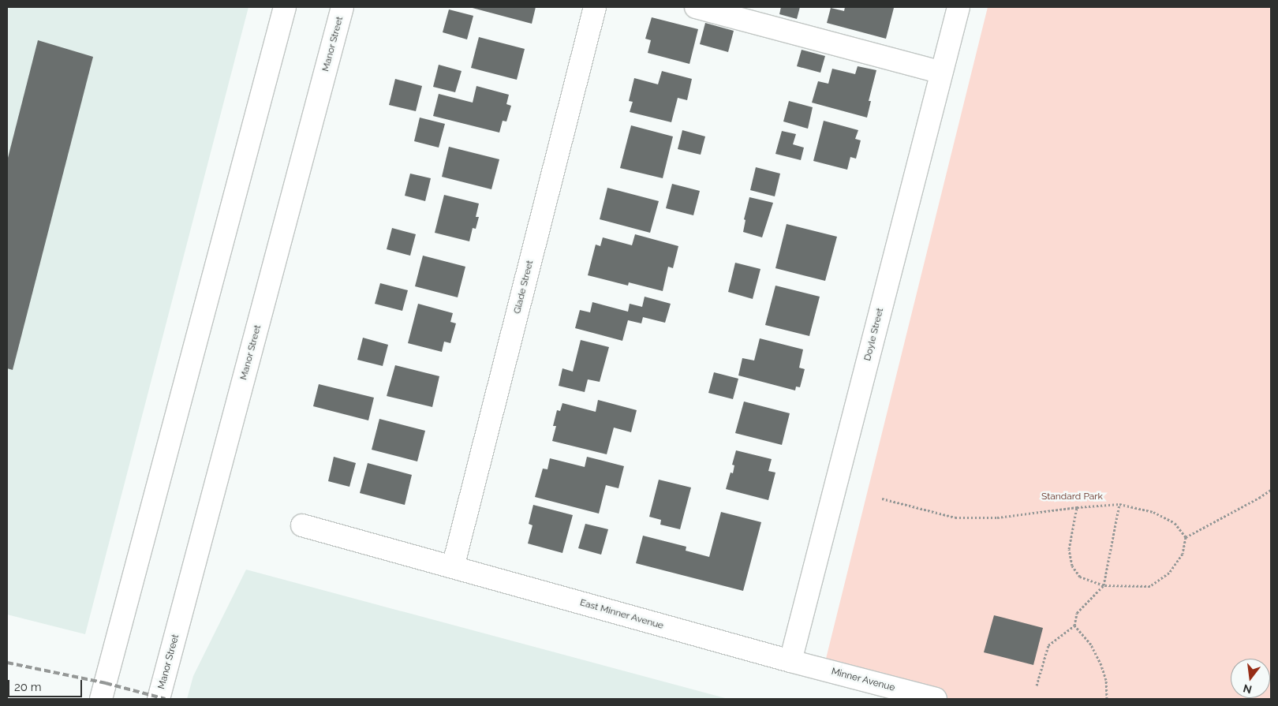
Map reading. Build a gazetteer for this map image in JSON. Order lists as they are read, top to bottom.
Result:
{
  "streets": {
    "street": [
      "Manor Street",
      "Glade Street",
      "Doyle Street",
      "East Minner Avenue",
      "Minner Avenue"
    ]
  },
  "crossings": [
    ["Glade Street", "East Minner Avenue"],
    ["Doyle Street", "East Minner Avenue"],
    ["Doyle Street", "Minner Avenue"],
    ["East Minner Avenue", "Minner Avenue"]
  ],
  "parks": ["Standard Park"],
  "scale_bar": "20 m",
  "north": "bottom"
}
